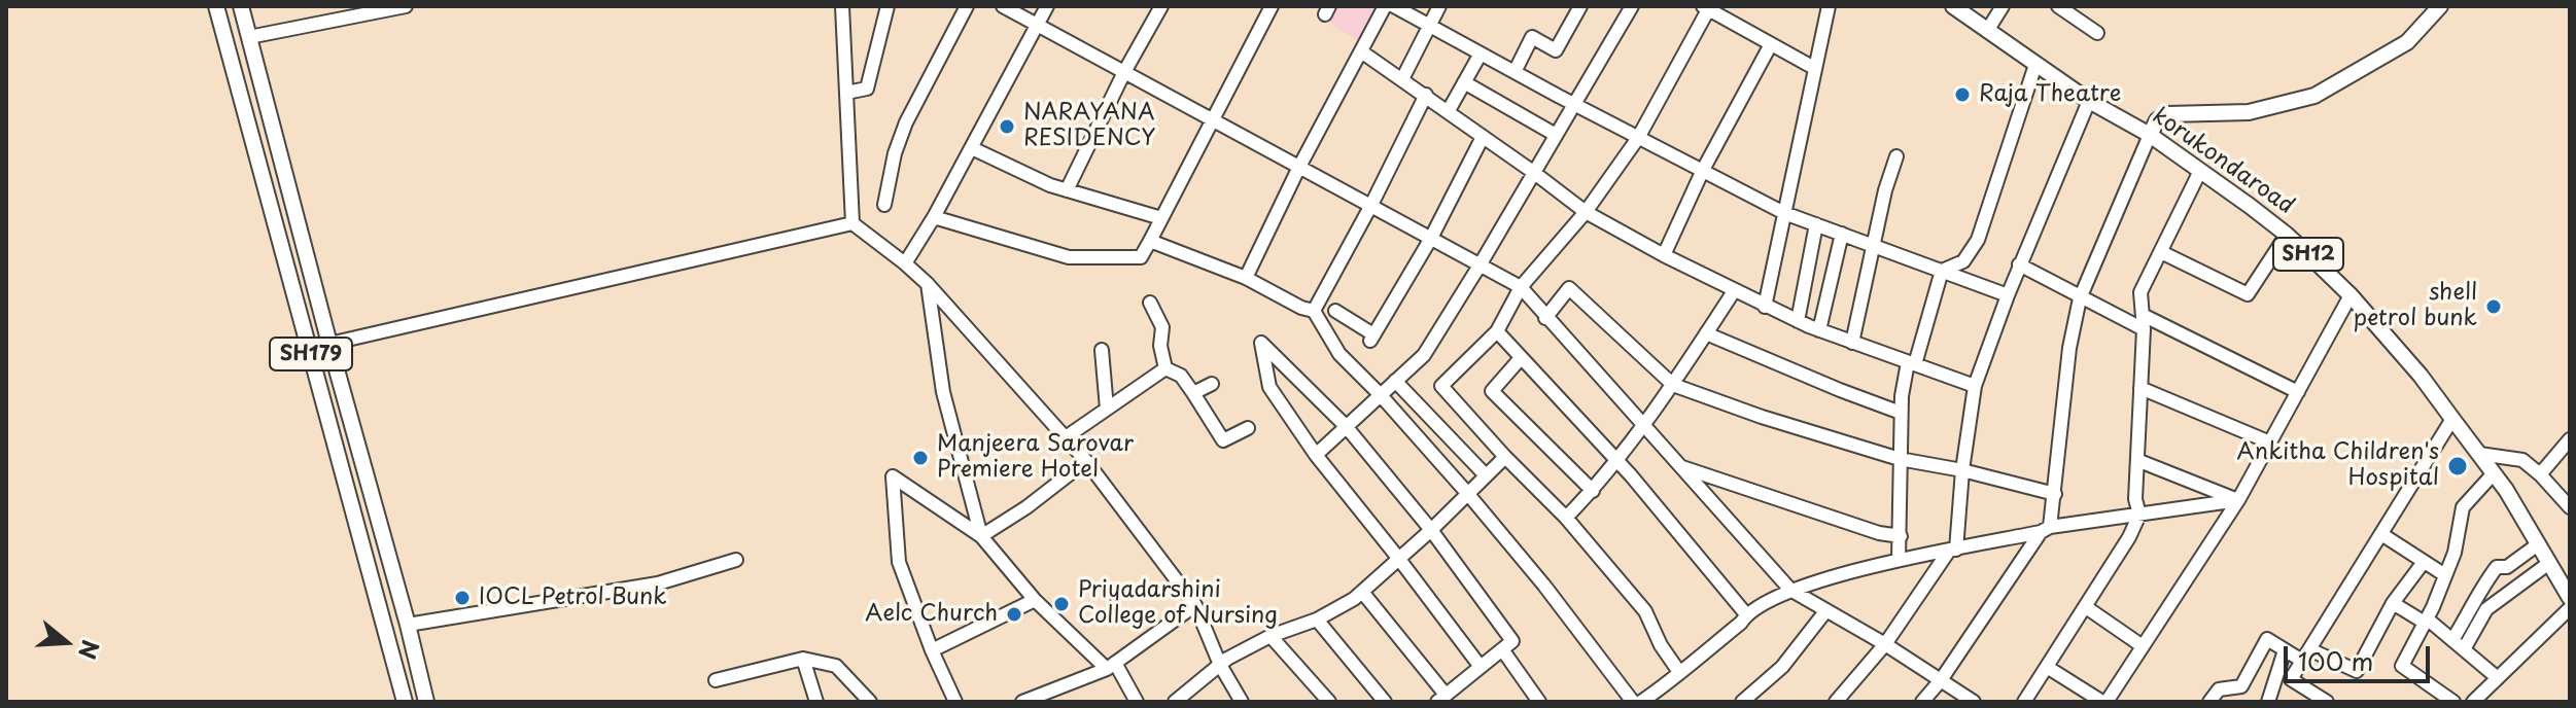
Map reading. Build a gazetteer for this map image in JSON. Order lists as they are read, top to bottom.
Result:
{
  "streets": {
    "main road": ["korukondaroad", "SH12", "SH179"]
  },
  "places": [
    "Raja Theatre",
    "NARAYANA RESIDENCY",
    "shell petrol bunk",
    "Manjeera Sarovar Premiere Hotel",
    "Ankitha Children's Hospital",
    "IOCL Petrol Bunk",
    "Priyadarshini College of Nursing",
    "Aelc Church"
  ],
  "scale_bar": "100 m",
  "north": "right"
}
